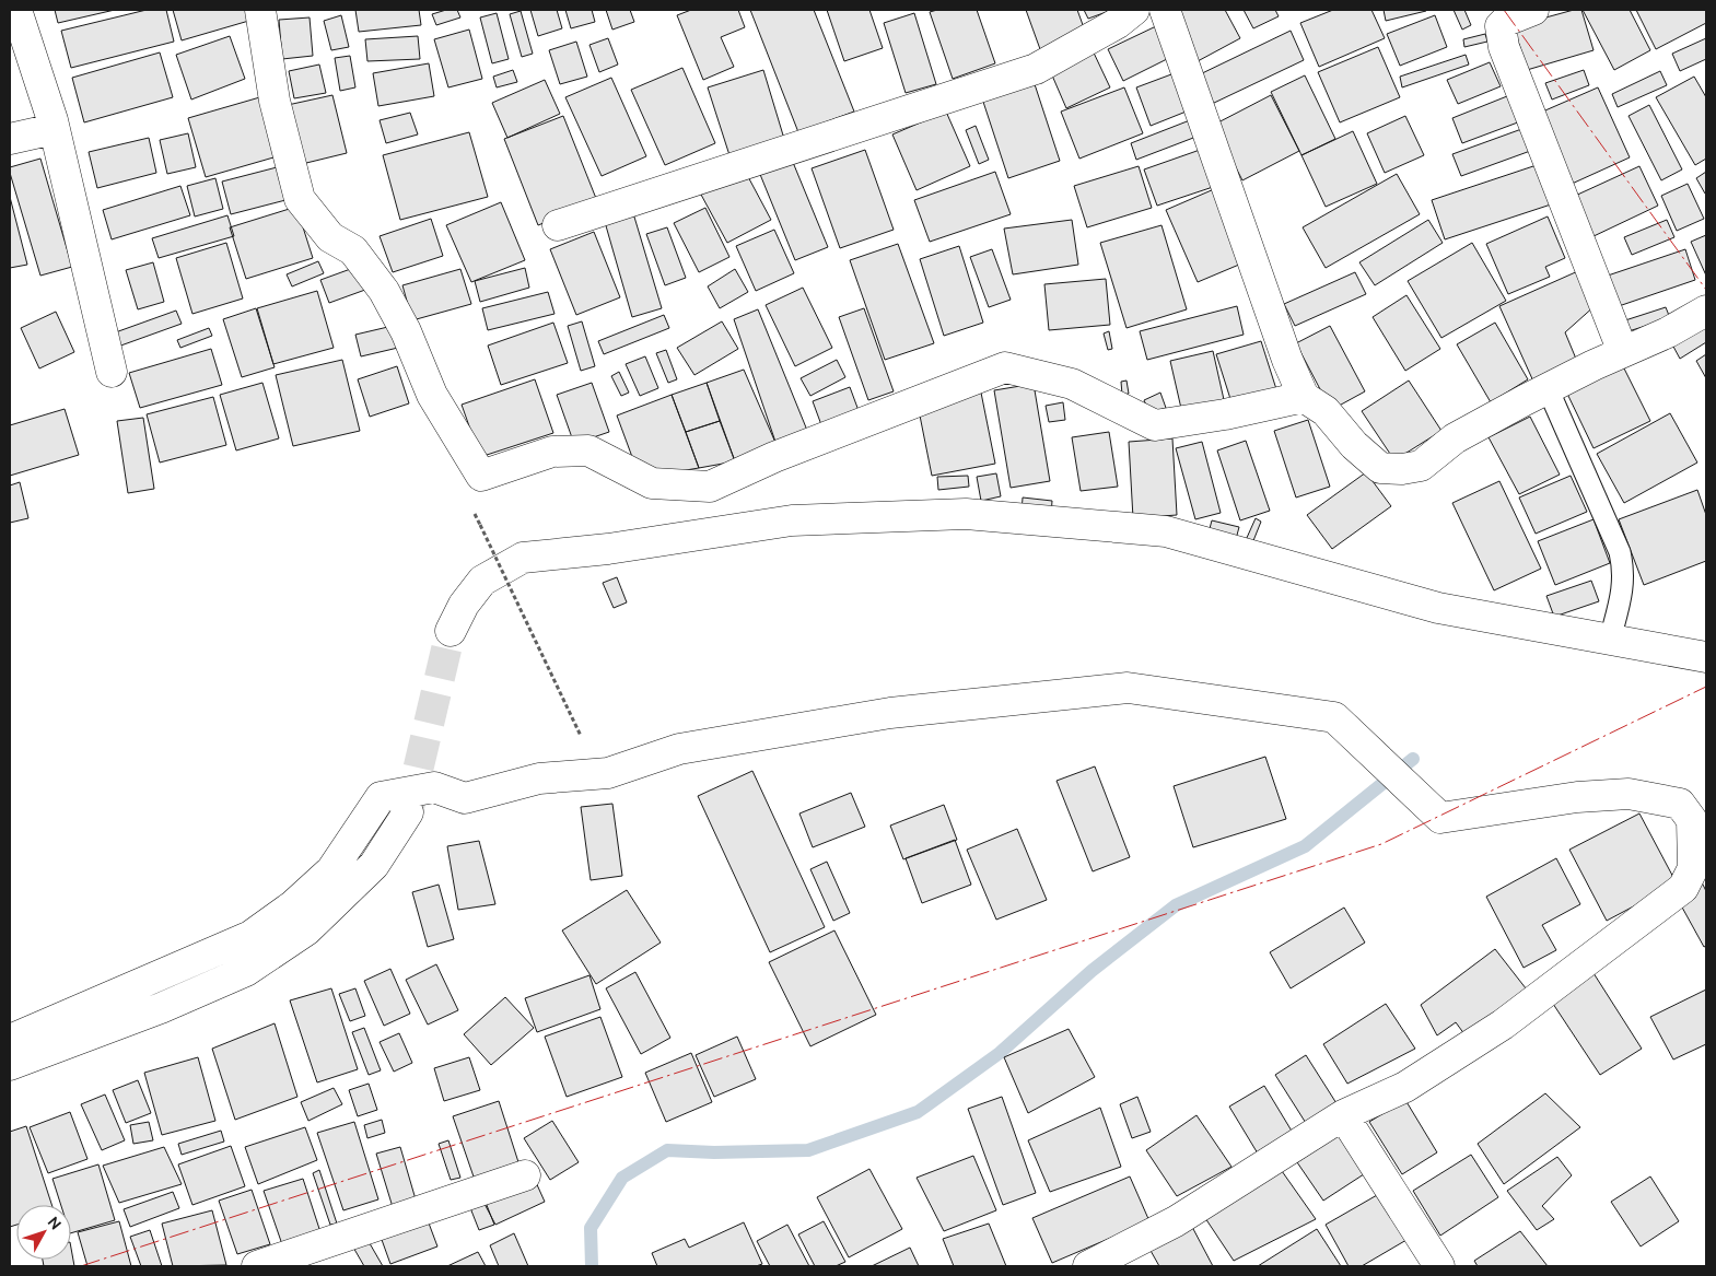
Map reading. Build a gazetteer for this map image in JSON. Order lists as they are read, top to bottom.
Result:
{
  "north": "top right"
}
